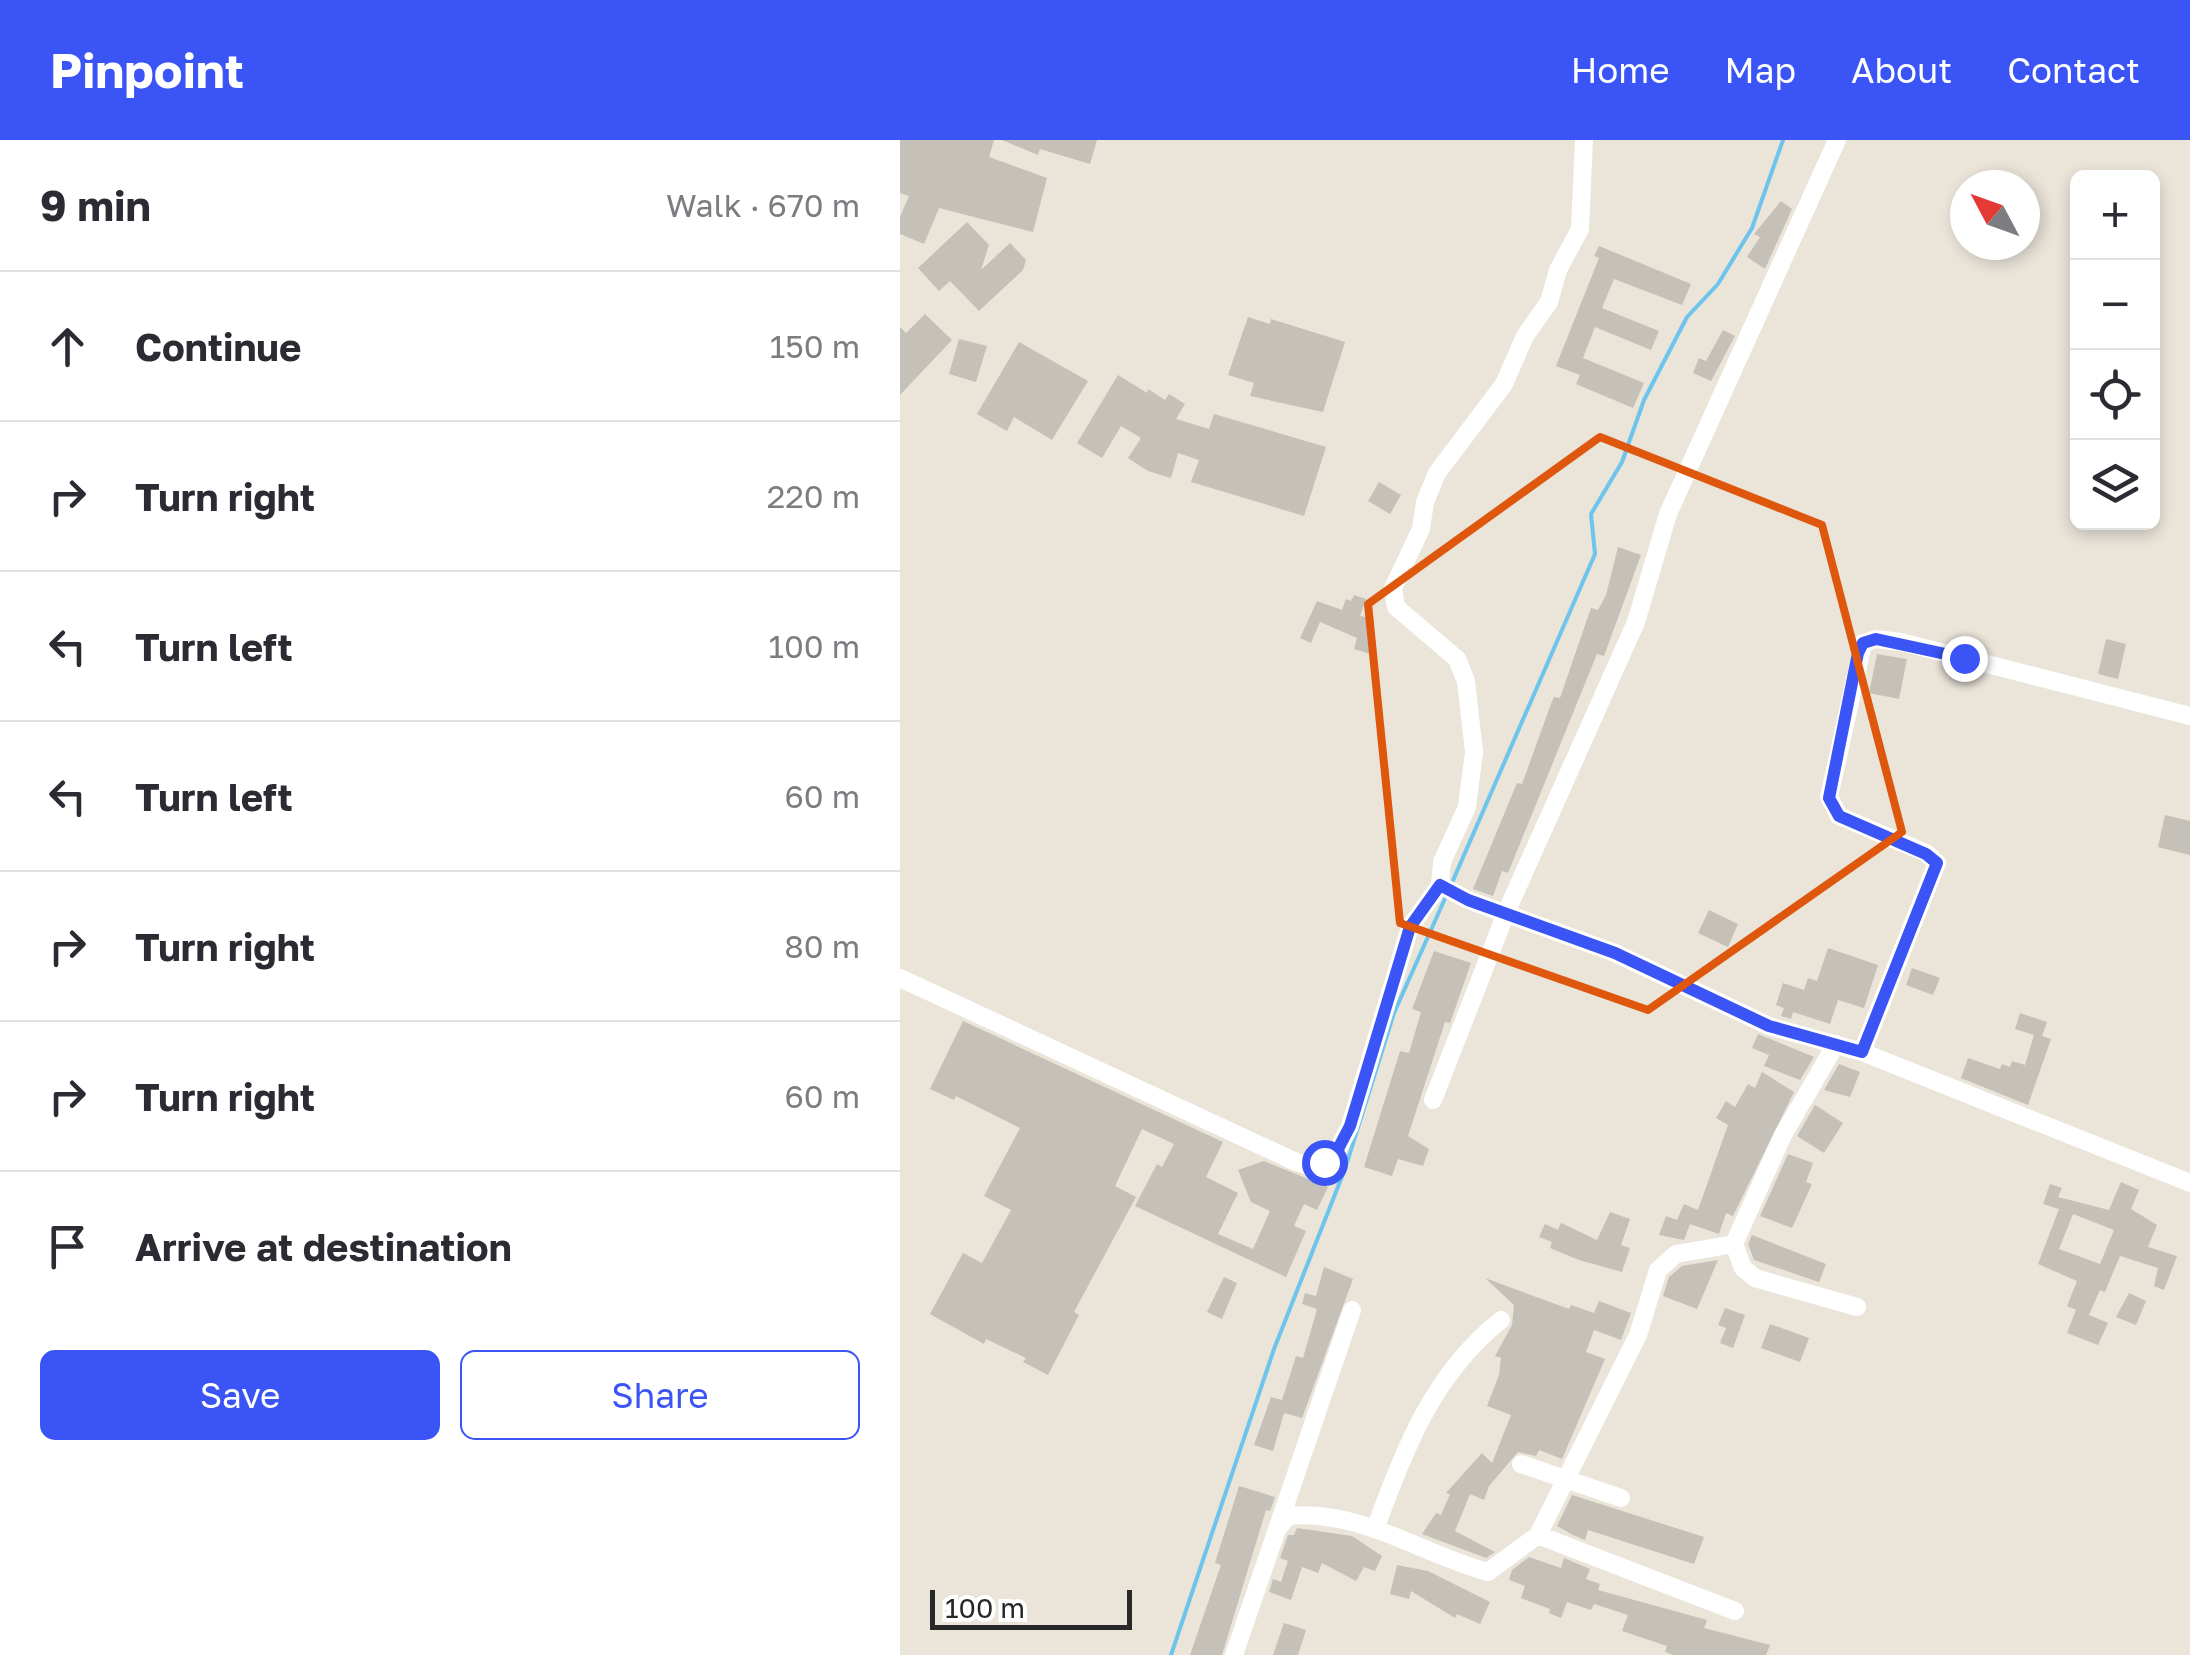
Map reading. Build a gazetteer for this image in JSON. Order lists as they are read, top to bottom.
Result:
{
  "scale_bar": "100 m",
  "north": "top left",
  "page": {
    "header": "Pinpoint",
    "nav": [
      "Home",
      "Map",
      "About",
      "Contact"
    ],
    "heading": ["9 min", "Walk · 670 m"],
    "map_buttons": ["+", "−"],
    "list": [
      ["Continue", "150 m"],
      ["Turn right", "220 m"],
      ["Turn left", "100 m"],
      ["Turn left", "60 m"],
      ["Turn right", "80 m"],
      ["Turn right", "60 m"],
      "Arrive at destination"
    ],
    "buttons": ["Save", "Share"],
    "scale": "100 m"
  }
}
